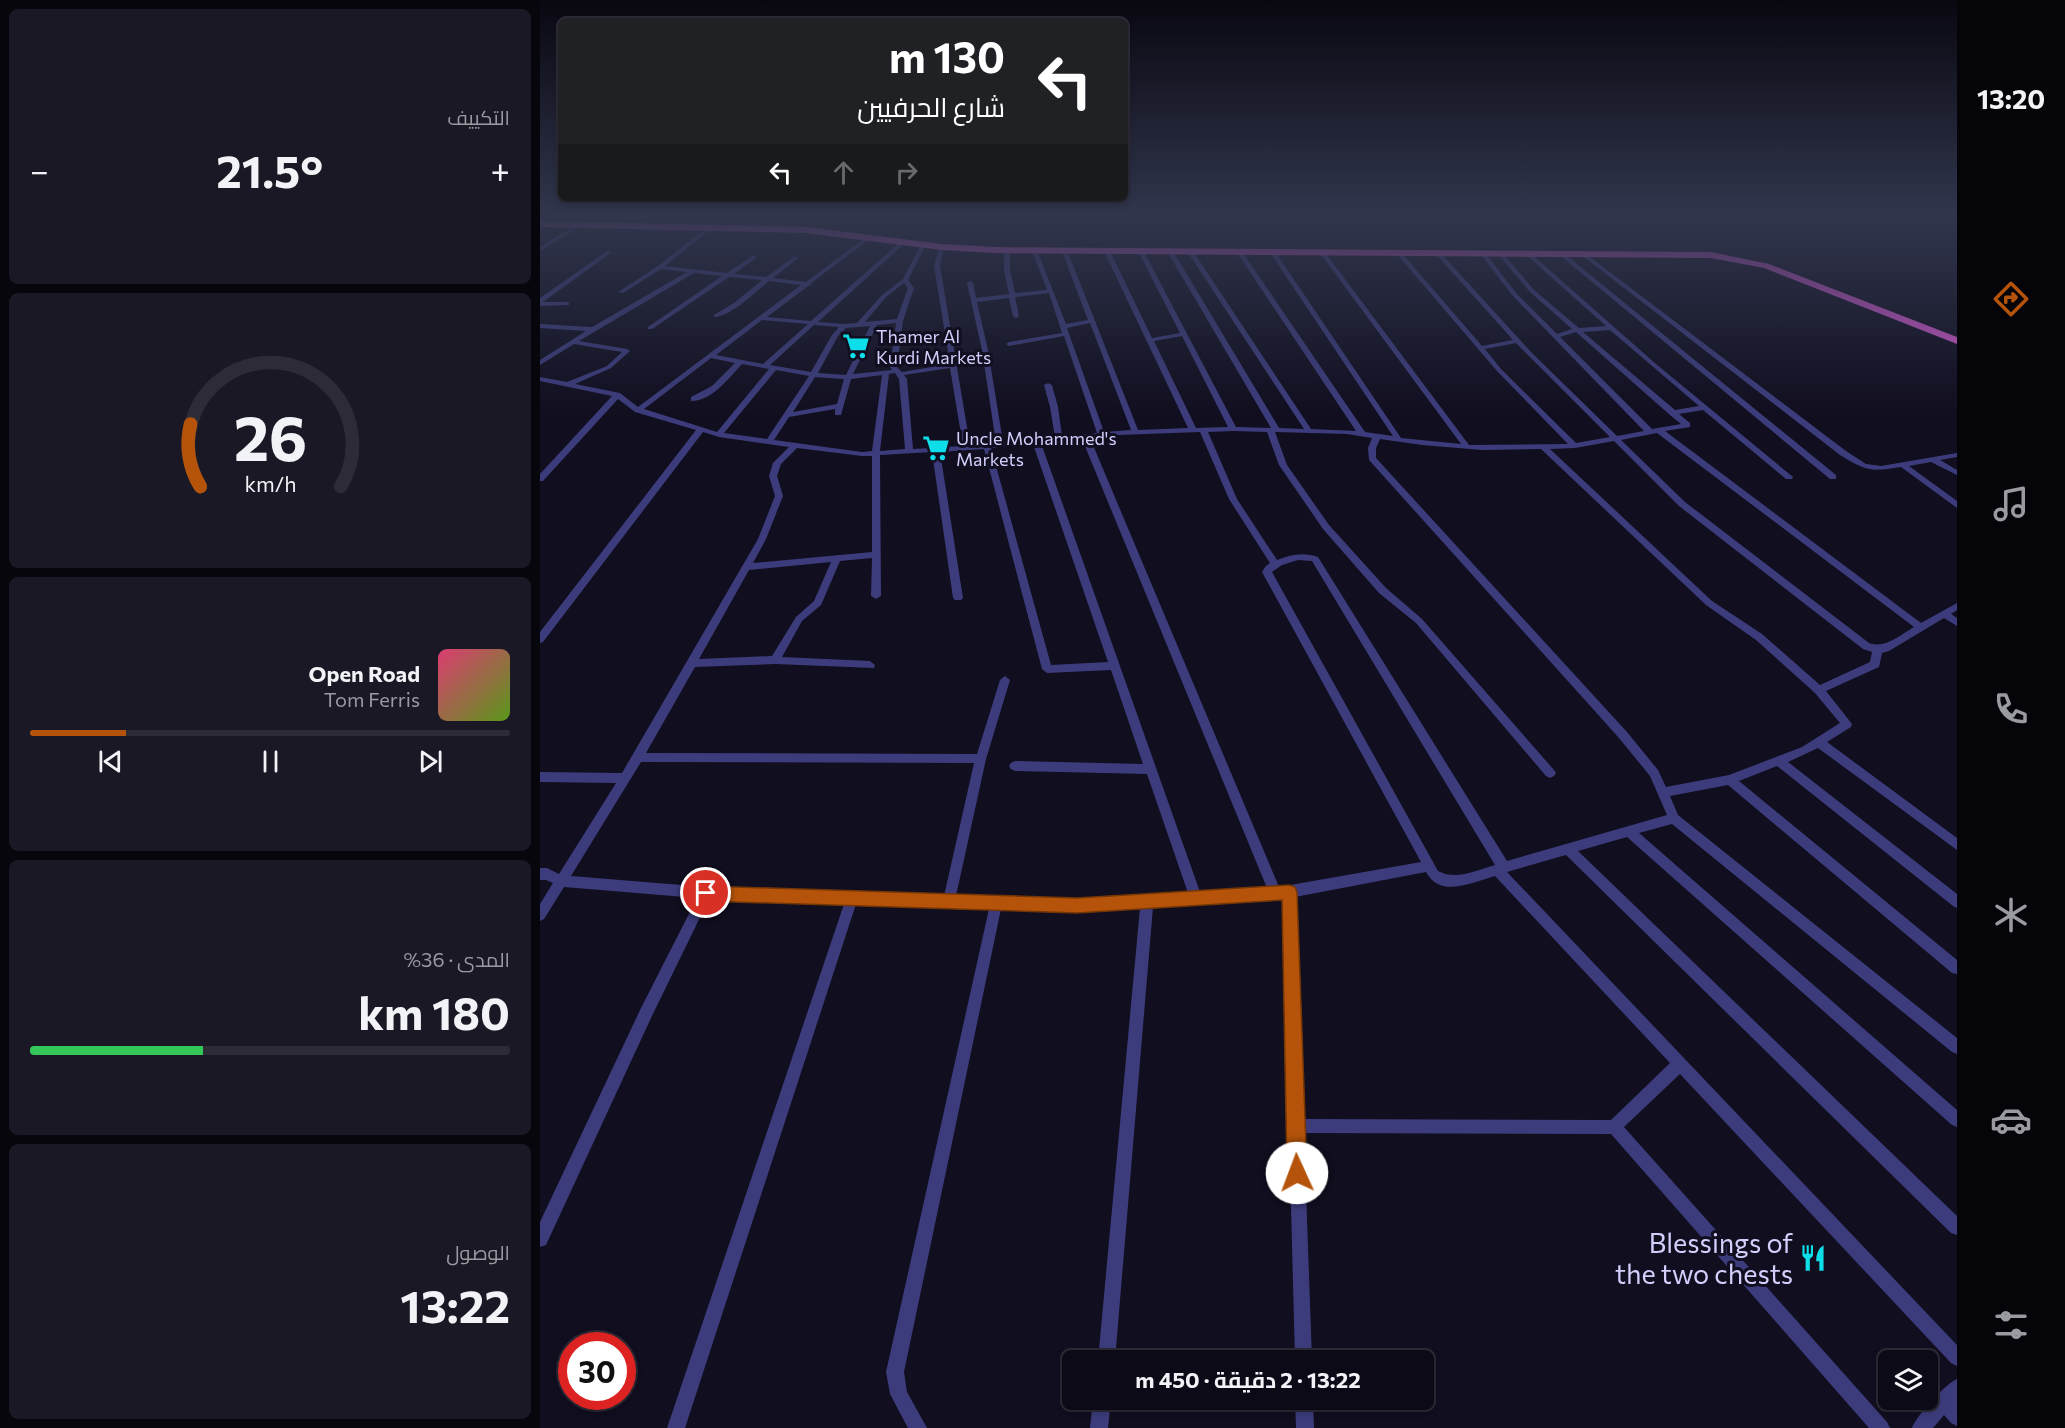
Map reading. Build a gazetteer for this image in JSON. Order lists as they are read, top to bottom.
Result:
{
  "places": {
    "supermarket": ["Thamer Al Kurdi Markets", "Uncle Mohammed's Markets"],
    "restaurant": ["Blessings of the two chests"]
  },
  "page": {
    "tabs": "13:20",
    "tile": [
      "التكييف",
      ["المدى · 36%", "180 km"],
      ["الوصول", "13:22"]
    ],
    "turn": ["130 m", "شارع الحرفيين"],
    "heat": ["−", "21.5°", "+"],
    "song": ["Open Road", "Tom Ferris"],
    "limit": "30",
    "trip": "13:22 · 2 دقيقة · 450 m",
    "gauge": ["26", "km/h"]
  }
}
